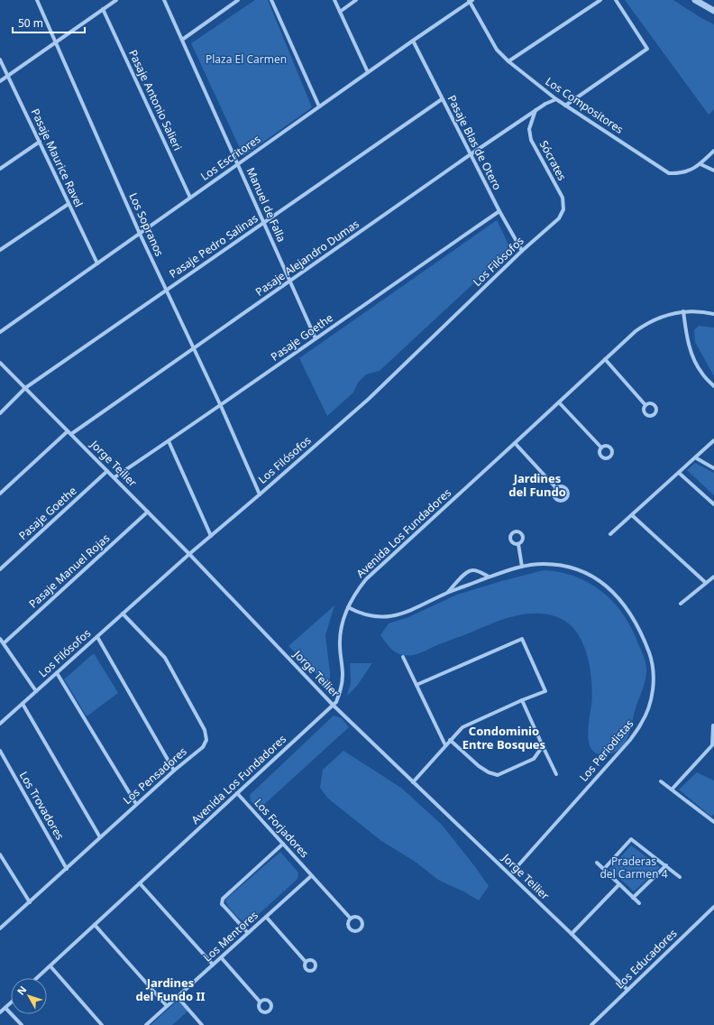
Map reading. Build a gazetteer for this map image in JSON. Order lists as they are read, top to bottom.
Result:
{
  "streets": {
    "street": [
      "Pasaje Antonio Salieri",
      "Los Compositores",
      "Pasaje Blas de Otero",
      "Pasaje Maurice Ravel",
      "Los Escritores",
      "Sócrates",
      "Manuel de Falla",
      "Los Sopranos",
      "Pasaje Pedro Salinas",
      "Pasaje Alejandro Dumas",
      "Los Filósofos",
      "Pasaje Goethe",
      "Jorge Teilier",
      "Avenida Los Fundadores",
      "Pasaje Manuel Rojas",
      "Los Periodistas",
      "Los Pensadores",
      "Los Trovadores",
      "Los Forjadores",
      "Los Mentores",
      "Los Educadores"
    ]
  },
  "crossings": [
    ["Pasaje Antonio Salieri", "Los Escritores"],
    ["Los Compositores", "Los Escritores"],
    ["Los Compositores", "Pasaje Alejandro Dumas"],
    ["Pasaje Blas de Otero", "Los Escritores"],
    ["Pasaje Blas de Otero", "Pasaje Pedro Salinas"],
    ["Pasaje Blas de Otero", "Pasaje Alejandro Dumas"],
    ["Pasaje Blas de Otero", "Los Filósofos"],
    ["Pasaje Blas de Otero", "Pasaje Goethe"],
    ["Pasaje Maurice Ravel", "Los Escritores"],
    ["Los Escritores", "Manuel de Falla"],
    ["Los Escritores", "Los Sopranos"],
    ["Sócrates", "Pasaje Alejandro Dumas"],
    ["Sócrates", "Los Filósofos"],
    ["Manuel de Falla", "Pasaje Pedro Salinas"],
    ["Manuel de Falla", "Pasaje Alejandro Dumas"],
    ["Manuel de Falla", "Pasaje Goethe"],
    ["Los Sopranos", "Pasaje Pedro Salinas"],
    ["Los Sopranos", "Pasaje Alejandro Dumas"],
    ["Los Sopranos", "Los Filósofos"],
    ["Los Sopranos", "Pasaje Goethe"],
    ["Pasaje Pedro Salinas", "Jorge Teilier"],
    ["Pasaje Alejandro Dumas", "Jorge Teilier"],
    ["Los Filósofos", "Jorge Teilier"],
    ["Los Filósofos", "Los Pensadores"],
    ["Pasaje Goethe", "Jorge Teilier"],
    ["Jorge Teilier", "Avenida Los Fundadores"],
    ["Jorge Teilier", "Pasaje Manuel Rojas"],
    ["Jorge Teilier", "Los Periodistas"],
    ["Jorge Teilier", "Los Educadores"],
    ["Avenida Los Fundadores", "Los Periodistas"],
    ["Avenida Los Fundadores", "Los Forjadores"],
    ["Los Pensadores", "Los Trovadores"],
    ["Los Forjadores", "Los Mentores"]
  ],
  "districts": ["Jardines del Fundo", "Condominio Entre Bosques", "Jardines del Fundo II"],
  "parks": ["Plaza El Carmen", "Praderas del Carmen 4"],
  "scale_bar": "50 m",
  "north": "top left"
}
